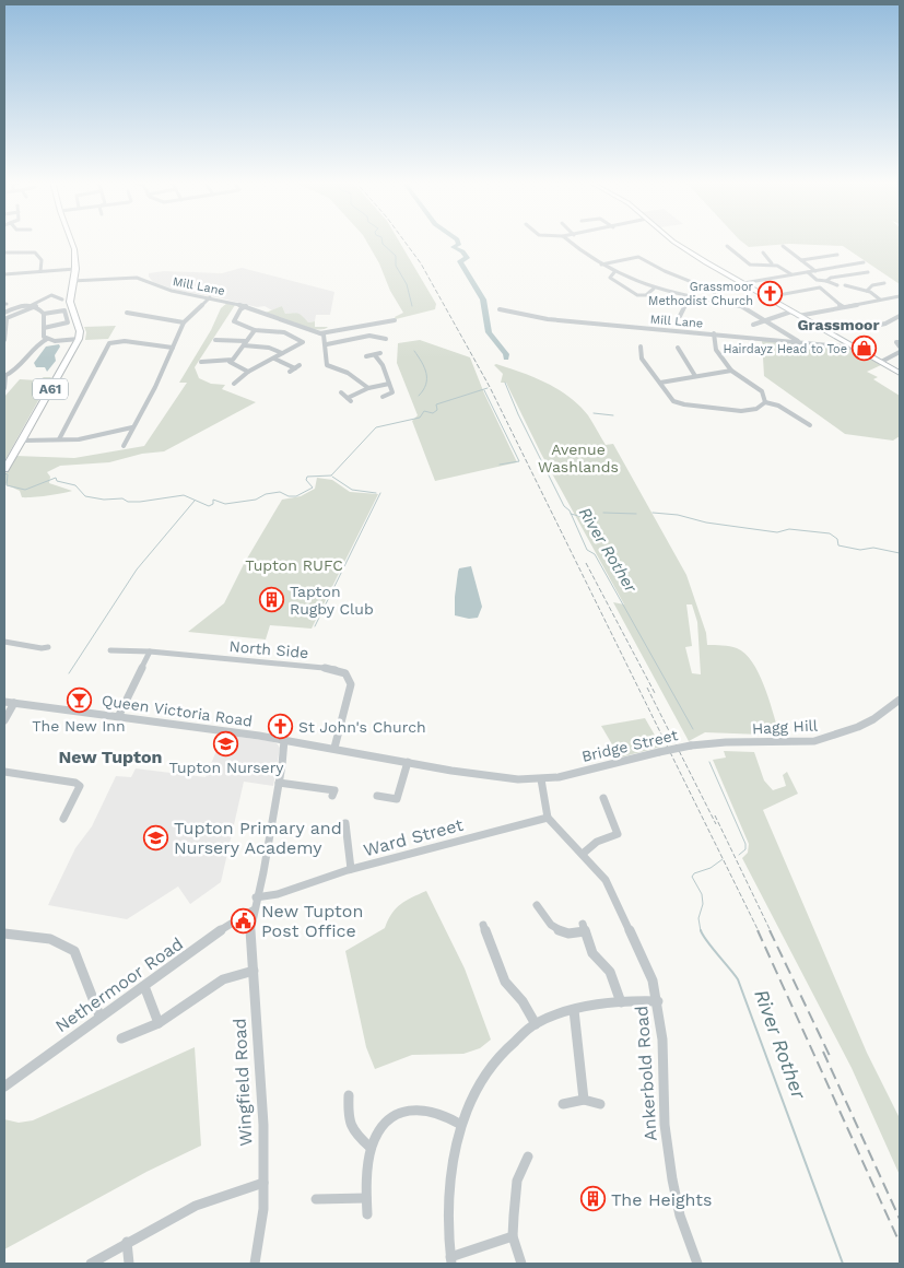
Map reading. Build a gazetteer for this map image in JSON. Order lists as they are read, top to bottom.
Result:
{
  "streets": {
    "highway": ["A61"],
    "street": [
      "Mill Lane",
      "North Side",
      "Queen Victoria Road",
      "Hagg Hill",
      "Bridge Street",
      "Ward Street",
      "Nethermoor Road",
      "Ankerbold Road",
      "Wingfield Road"
    ]
  },
  "crossings": [
    ["North Side", "Queen Victoria Road"],
    ["Queen Victoria Road", "Bridge Street"],
    ["Queen Victoria Road", "Wingfield Road"],
    ["Hagg Hill", "Bridge Street"],
    ["Ward Street", "Ankerbold Road"],
    ["Ward Street", "Wingfield Road"],
    ["Nethermoor Road", "Wingfield Road"]
  ],
  "districts": ["Grassmoor", "New Tupton"],
  "water": ["River Rother"],
  "parks": ["Avenue Washlands", "Tupton RUFC"],
  "places": {
    "church": ["Grassmoor Methodist Church", "St John's Church"],
    "shop": ["Hairdayz Head to Toe"],
    "building": ["Tapton Rugby Club", "The Heights"],
    "bar": ["The New Inn"],
    "school or university": ["Tupton Nursery", "Tupton Primary and Nursery Academy"],
    "public building": ["New Tupton Post Office"]
  }
}
